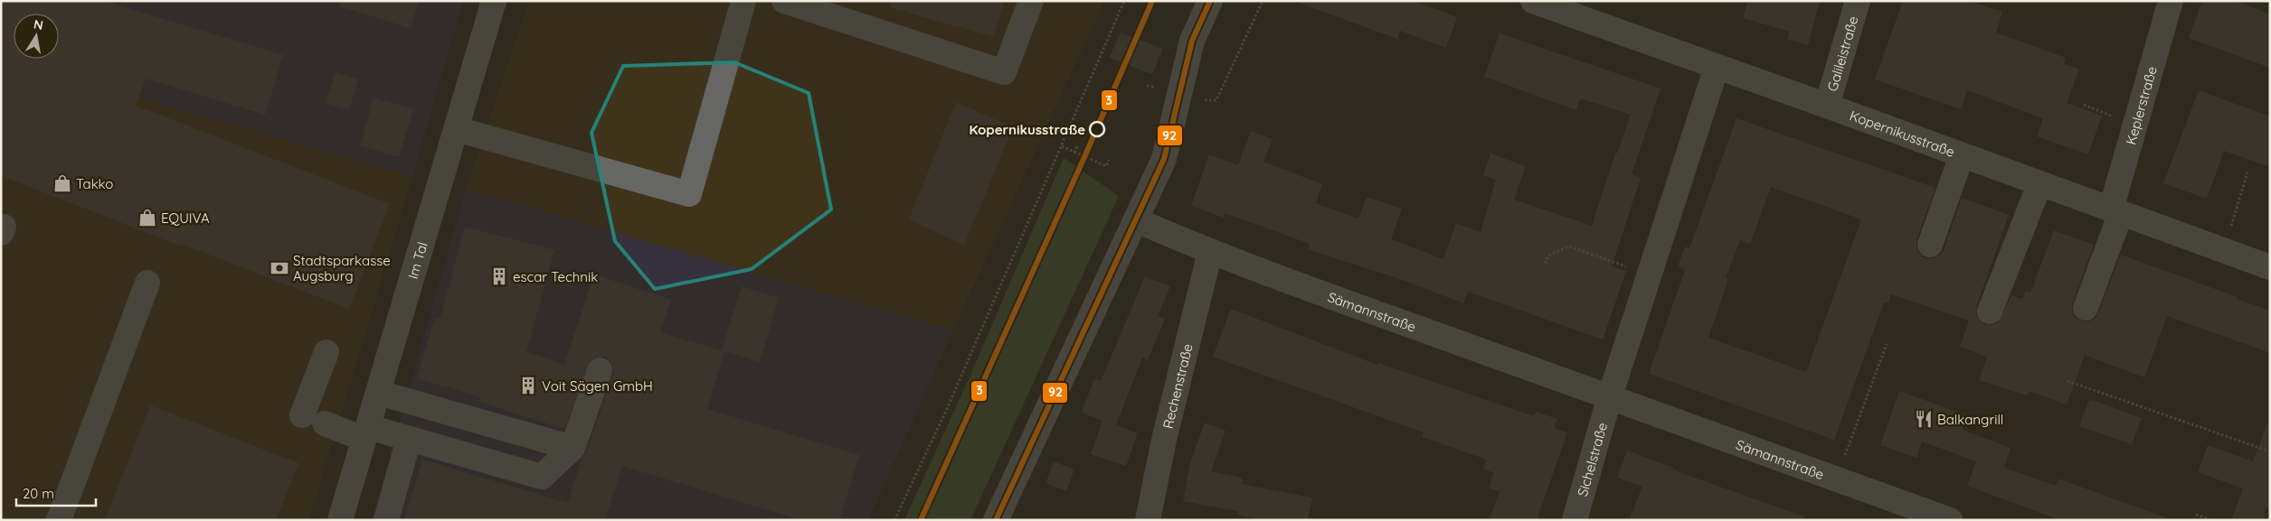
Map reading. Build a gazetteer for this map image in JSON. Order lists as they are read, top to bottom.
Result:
{
  "streets": {
    "street": [
      "Galileistraße",
      "Keplerstraße",
      "Kopernikusstraße",
      "Im Tal",
      "Sämannstraße",
      "Rechenstraße",
      "Sichelstraße"
    ]
  },
  "crossings": [
    ["Galileistraße", "Kopernikusstraße"],
    ["Keplerstraße", "Kopernikusstraße"],
    ["Sämannstraße", "Rechenstraße"],
    ["Sämannstraße", "Sichelstraße"]
  ],
  "places": {
    "other": ["Kopernikusstraße"],
    "shop": ["Takko", "EQUIVA"],
    "bank": ["Stadtsparkasse Augsburg"],
    "building": ["escar Technik", "Voit Sägen GmbH"],
    "restaurant": ["Balkangrill"]
  },
  "lines": ["transit line 3", "transit line 92"],
  "scale_bar": "20 m",
  "north": "top"
}
